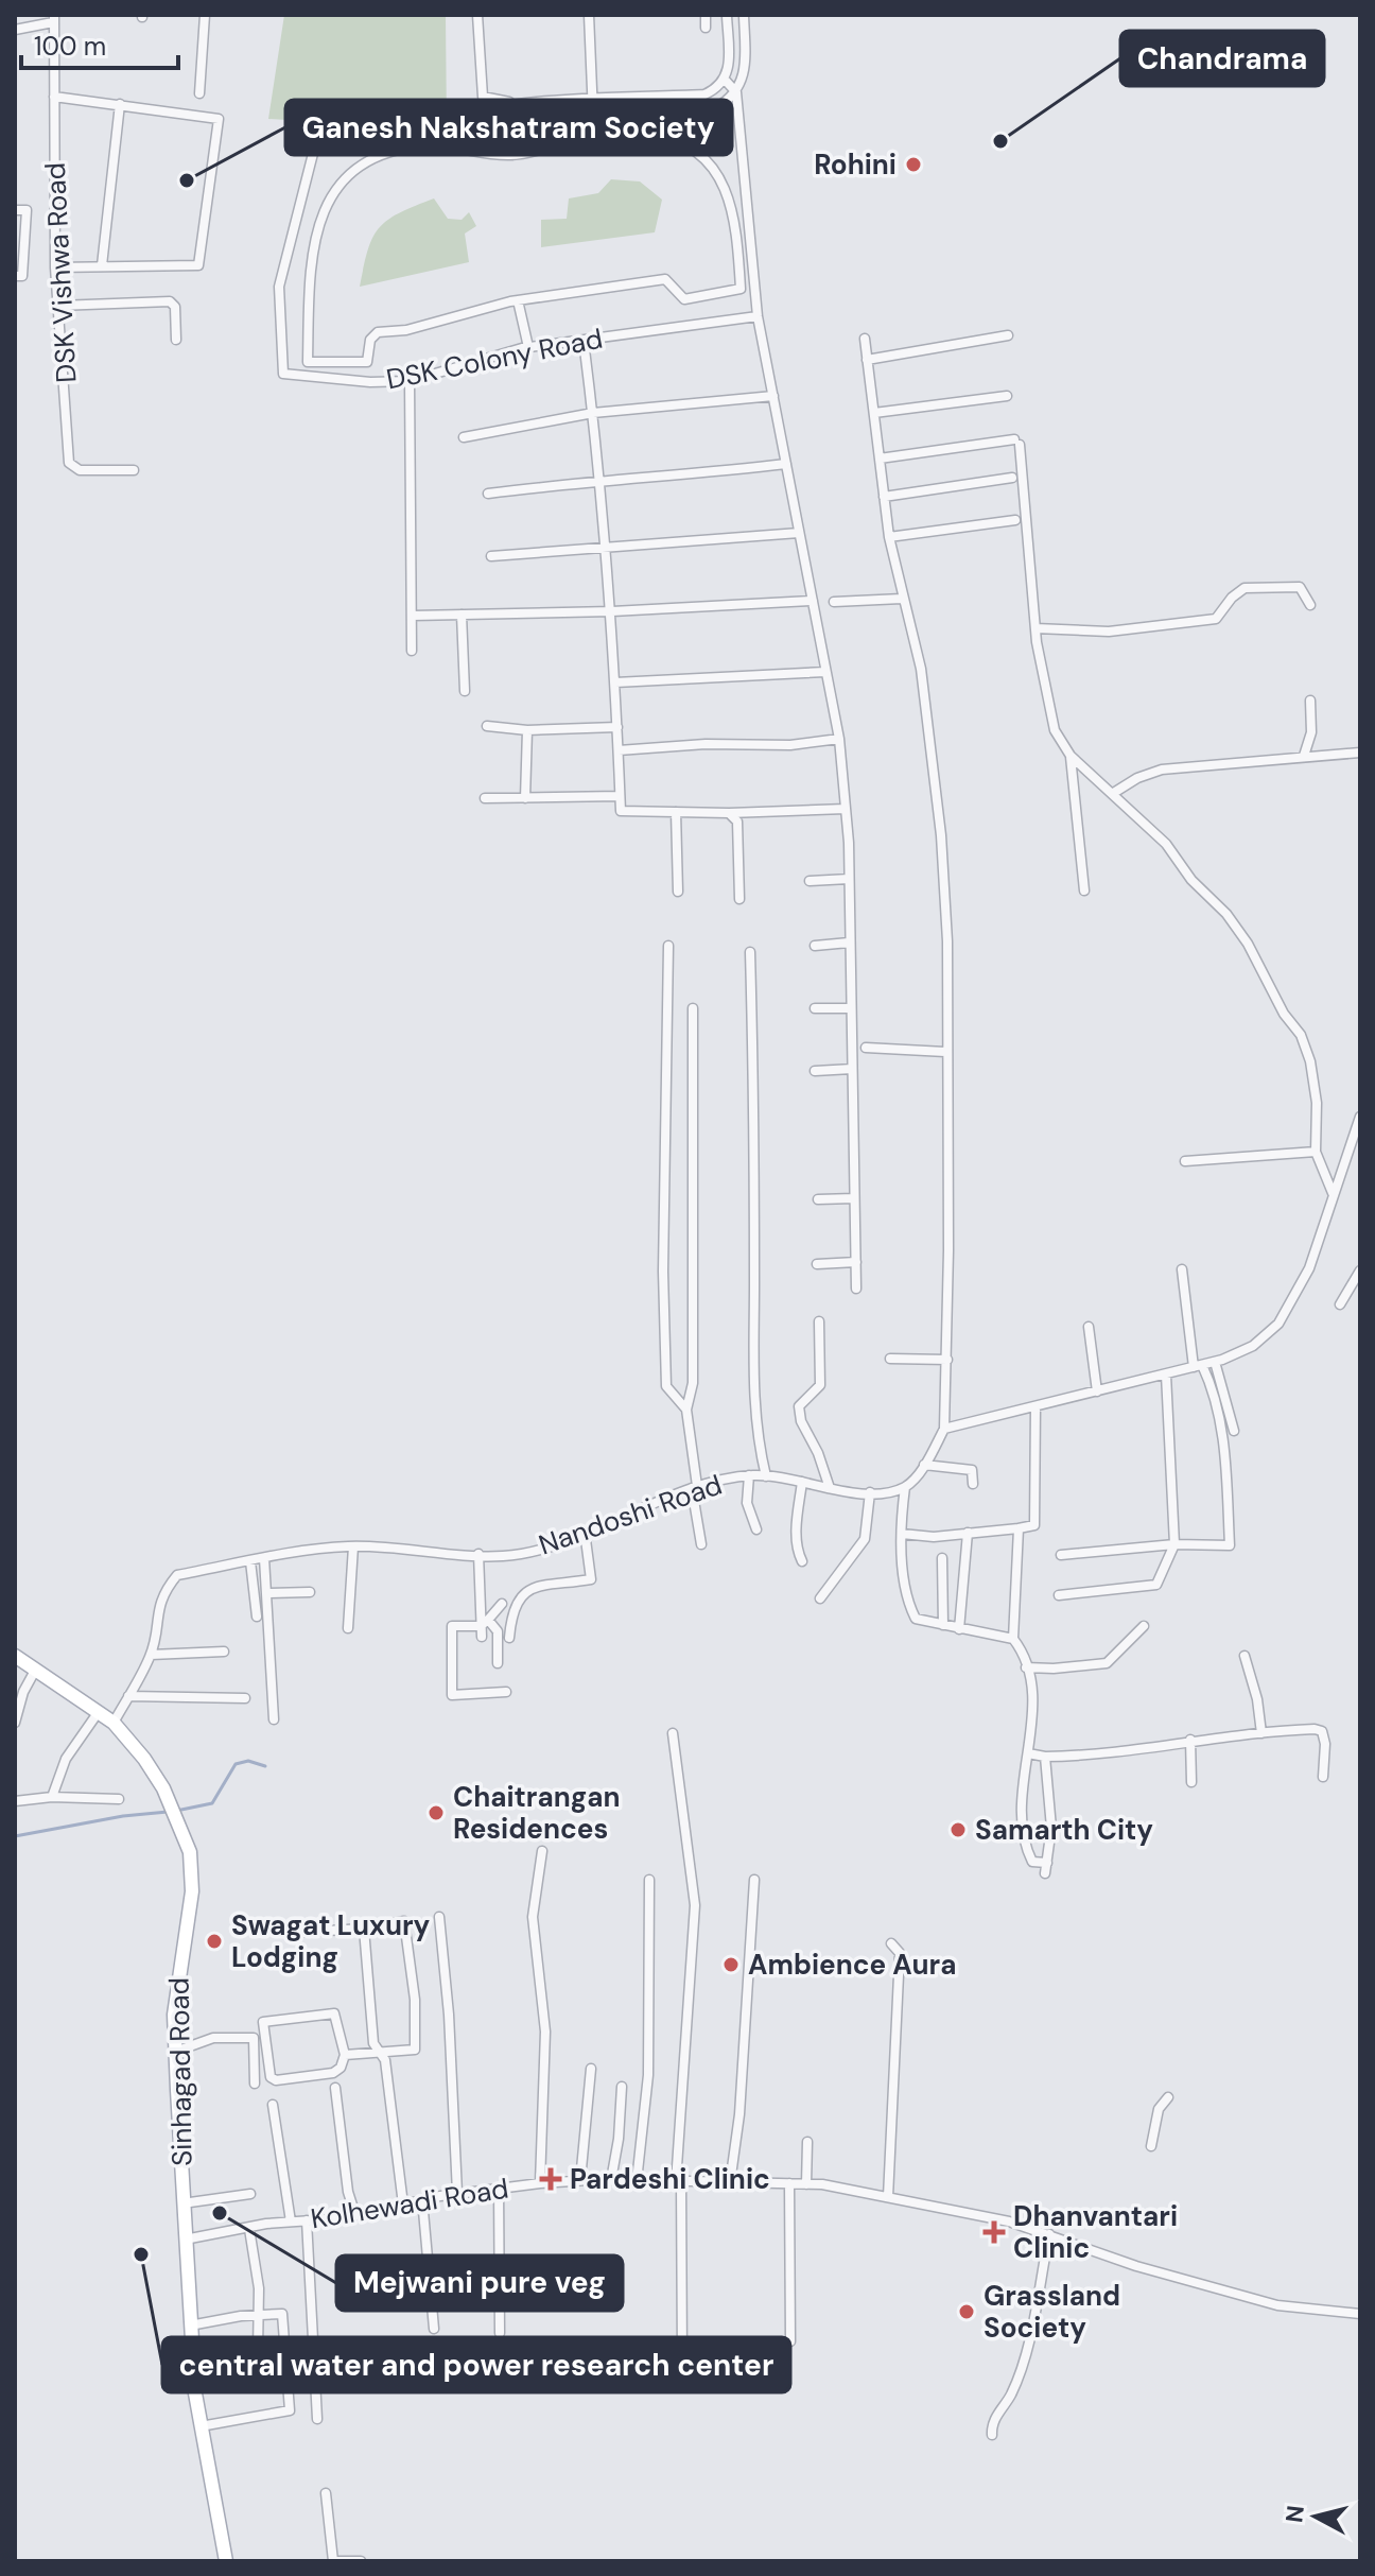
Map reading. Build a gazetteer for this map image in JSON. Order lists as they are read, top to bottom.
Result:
{
  "streets": {
    "main road": ["Sinhagad Road"],
    "street": [
      "DSK Vishwa Road",
      "DSK Colony Road",
      "Nandoshi Road",
      "Kolhewadi Road"
    ]
  },
  "crossings": [
    ["Nandoshi Road", "Sinhagad Road"],
    ["Sinhagad Road", "Kolhewadi Road"]
  ],
  "places": {
    "other": [
      "Chandrama",
      "Rohini",
      "Ganesh Nakshatram Society",
      "Chaitrangan Residences",
      "Samarth City",
      "Swagat Luxury Lodging",
      "Ambience Aura",
      "Mejwani pure veg",
      "central water and power research center",
      "Grassland Society"
    ],
    "health": ["Pardeshi Clinic", "Dhanvantari Clinic"]
  },
  "scale_bar": "100 m",
  "north": "left"
}
